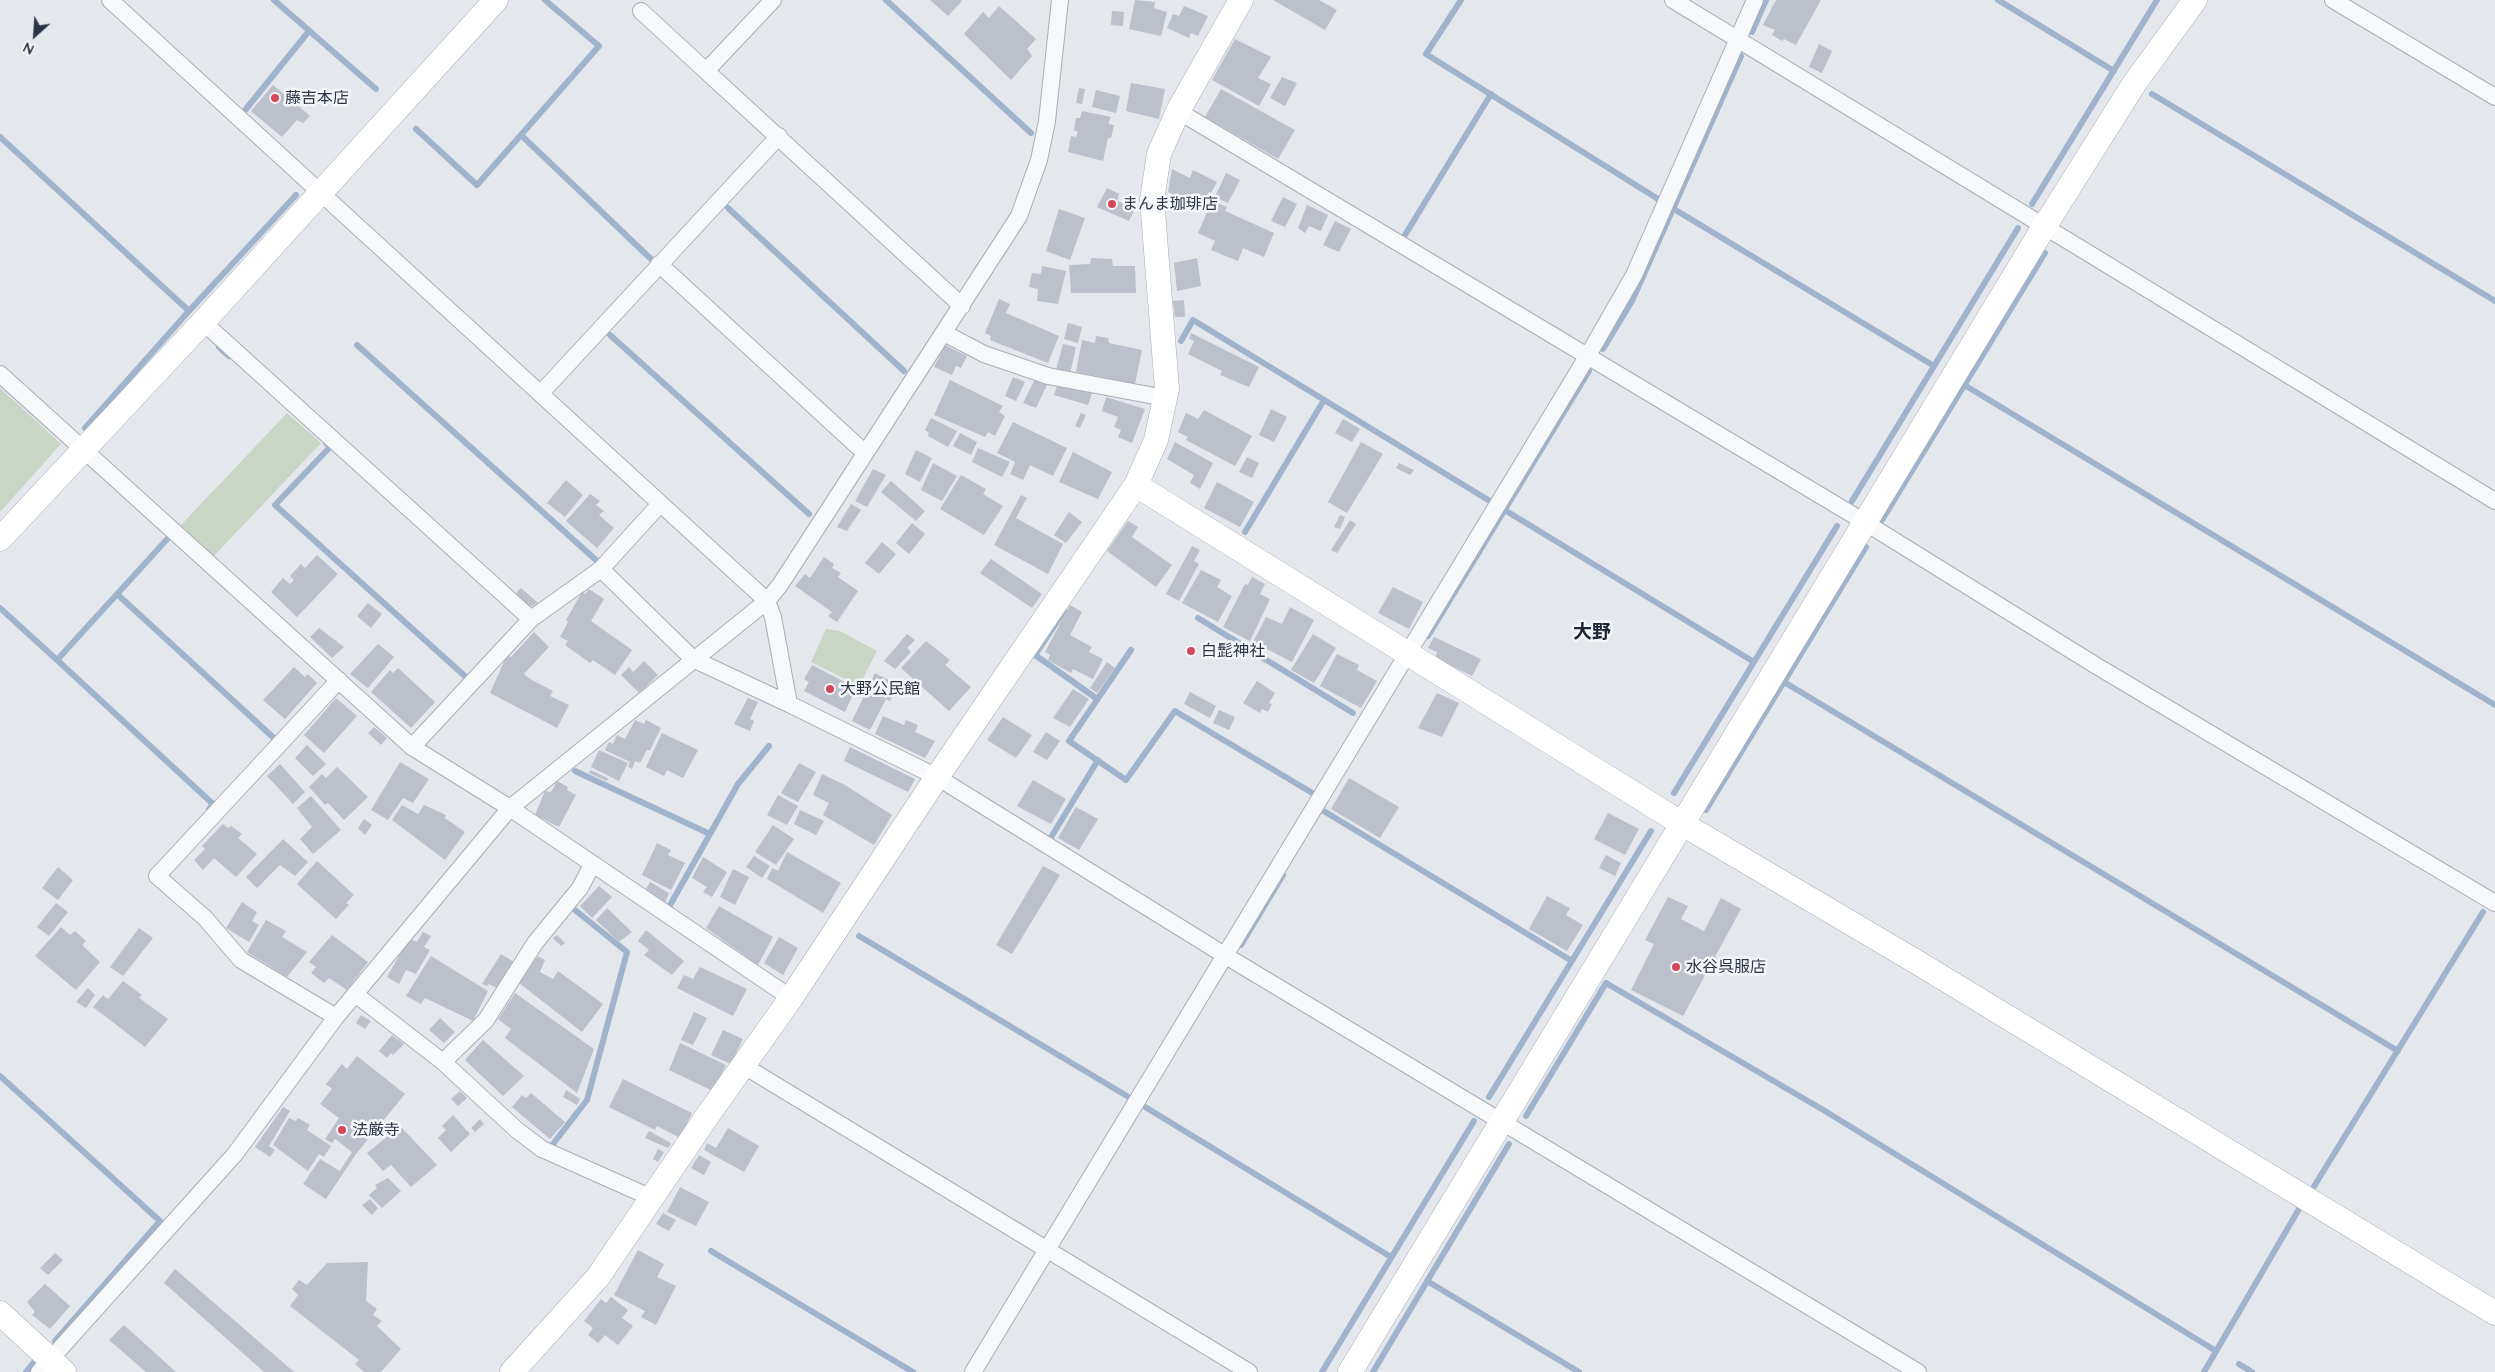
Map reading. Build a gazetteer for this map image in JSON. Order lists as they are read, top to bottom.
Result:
{
  "districts": ["大野"],
  "places": [
    "藤吉本店",
    "まんま珈琲店",
    "白髭神社",
    "大野公民館",
    "水谷呉服店",
    "法厳寺"
  ],
  "north": "bottom left"
}
